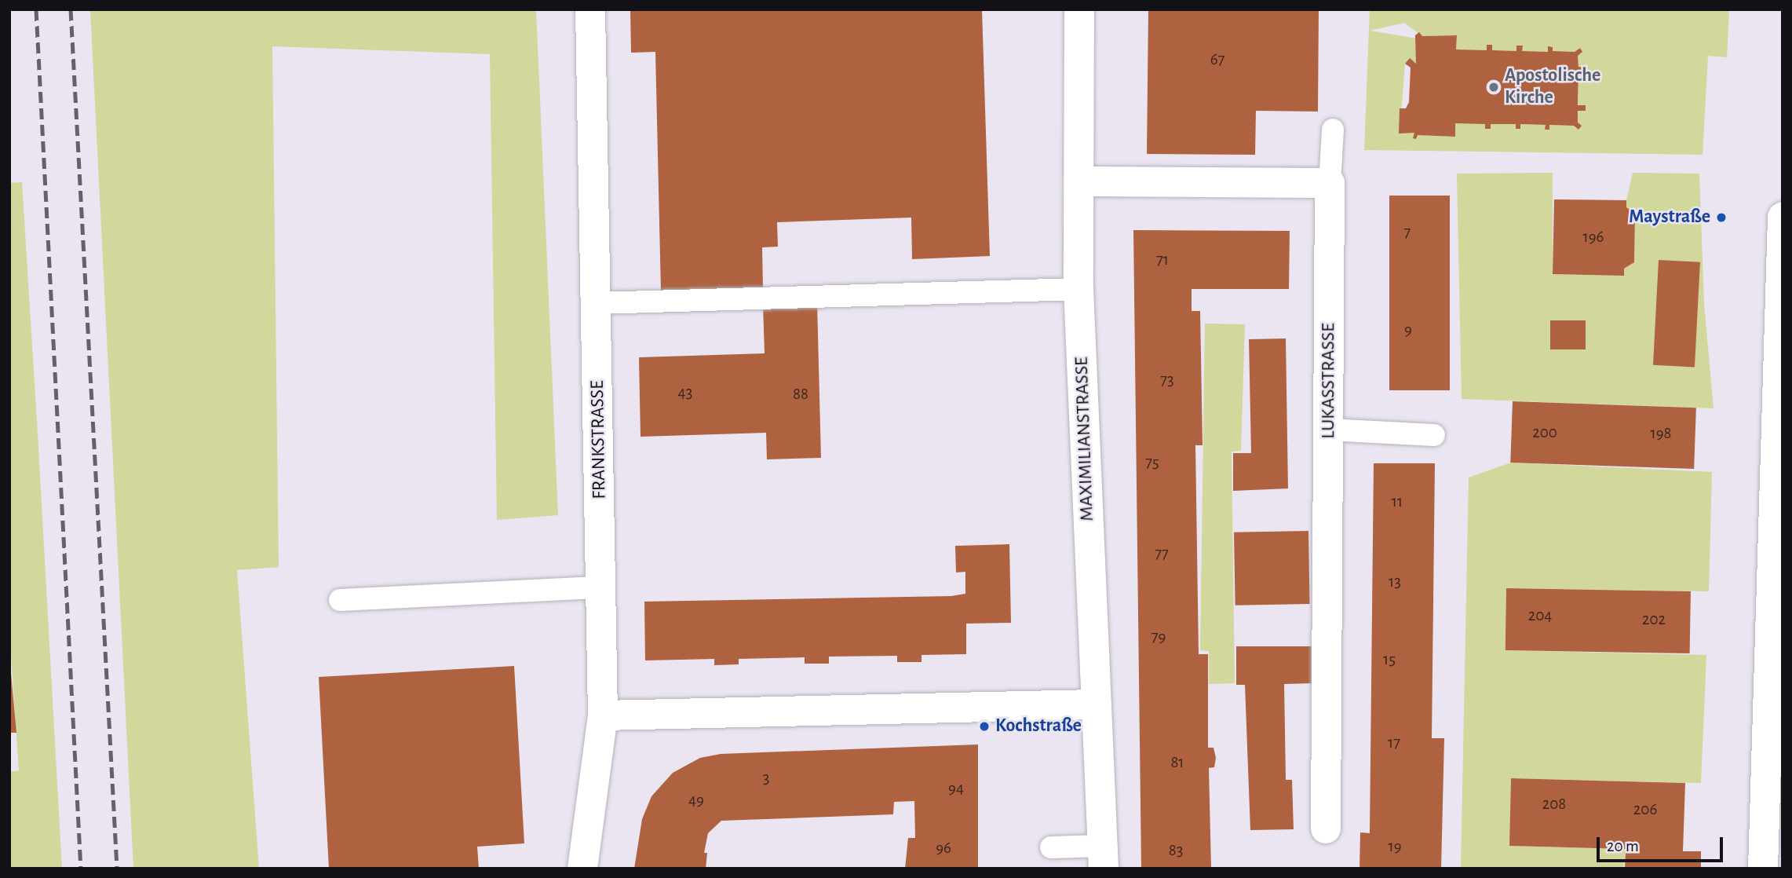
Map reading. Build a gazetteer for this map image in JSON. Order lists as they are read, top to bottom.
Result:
{
  "streets": {
    "street": ["LUKASSTRASSE", "MAXIMILIANSTRASSE", "FRANKSTRASSE"]
  },
  "places": ["Apostolische Kirche", "Maystraße", "Kochstraße"],
  "house_numbers": [
    "67",
    "7",
    "196",
    "71",
    "9",
    "73",
    "43",
    "88",
    "200",
    "198",
    "75",
    "11",
    "77",
    "13",
    "204",
    "202",
    "79",
    "15",
    "17",
    "81",
    "3",
    "94",
    "49",
    "208",
    "206",
    "19",
    "96",
    "83"
  ],
  "scale_bar": "20 m"
}
